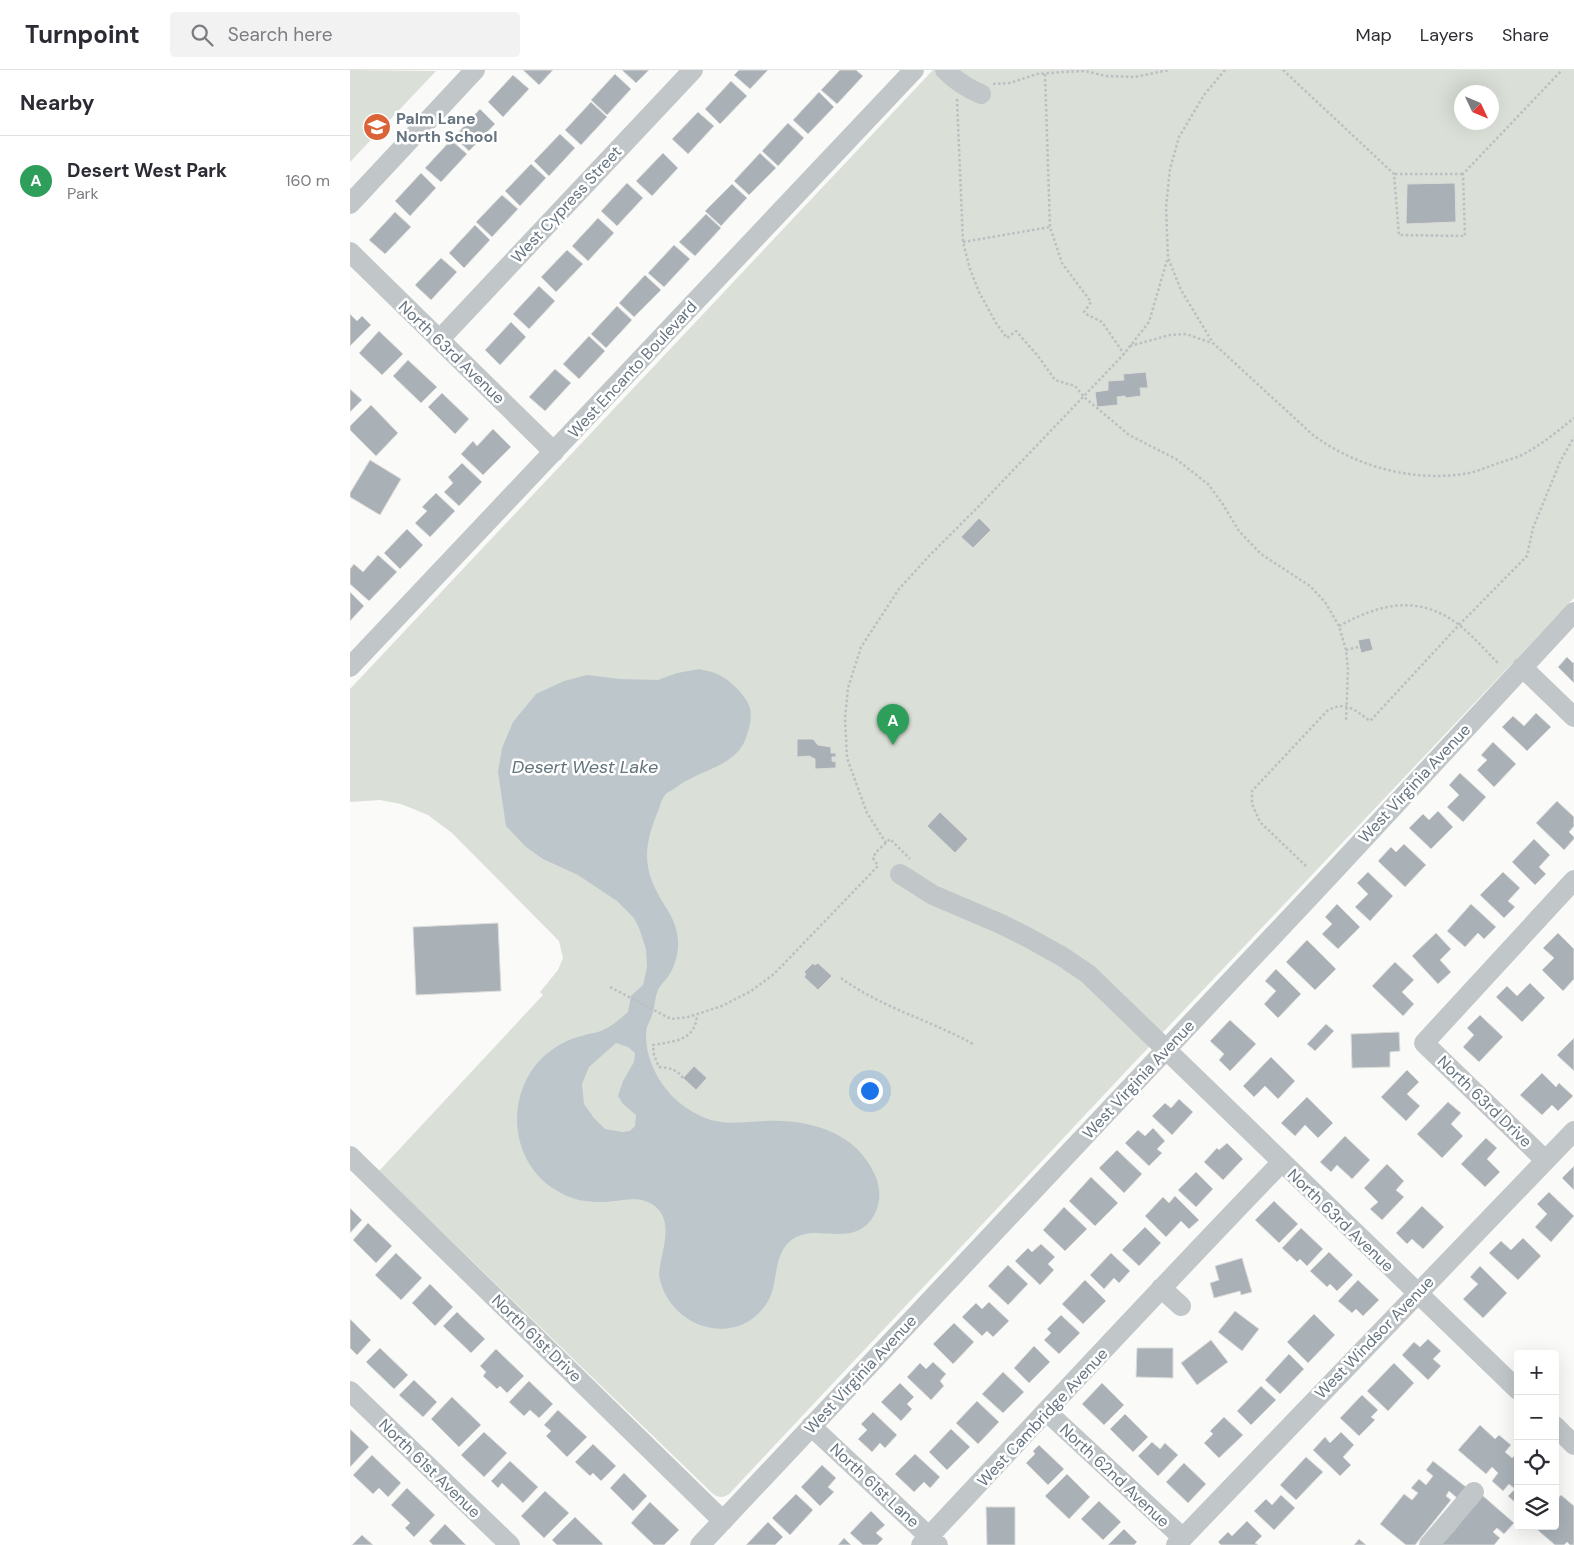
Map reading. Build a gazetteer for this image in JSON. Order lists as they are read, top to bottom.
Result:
{
  "streets": {
    "street": [
      "West Cypress Street",
      "North 63rd Avenue",
      "West Encanto Boulevard",
      "West Virginia Avenue",
      "North 63rd Drive",
      "West Windsor Avenue",
      "North 61st Drive",
      "West Cambridge Avenue",
      "North 61st Avenue",
      "North 62nd Avenue",
      "North 61st Lane"
    ]
  },
  "crossings": [
    ["West Cypress Street", "North 63rd Avenue"],
    ["North 63rd Avenue", "West Encanto Boulevard"],
    ["North 63rd Avenue", "West Virginia Avenue"],
    ["North 63rd Avenue", "West Windsor Avenue"],
    ["North 63rd Avenue", "West Cambridge Avenue"],
    ["West Virginia Avenue", "North 61st Drive"],
    ["West Virginia Avenue", "North 61st Lane"],
    ["North 63rd Drive", "West Windsor Avenue"],
    ["West Windsor Avenue", "North 62nd Avenue"],
    ["West Cambridge Avenue", "North 62nd Avenue"],
    ["West Cambridge Avenue", "North 61st Lane"]
  ],
  "water": ["Desert West Lake"],
  "places": {
    "school or university": ["Palm Lane North School"]
  },
  "north": "bottom right",
  "page": {
    "header": "Turnpoint",
    "search": "Search here",
    "nav": ["Map", "Layers", "Share"],
    "heading": "Nearby",
    "list": [
      {
        "mark": "A",
        "name": "Desert West Park",
        "note": "Park",
        "value": "160 m"
      }
    ],
    "pins": "A",
    "map_buttons": ["+", "−"]
  }
}
